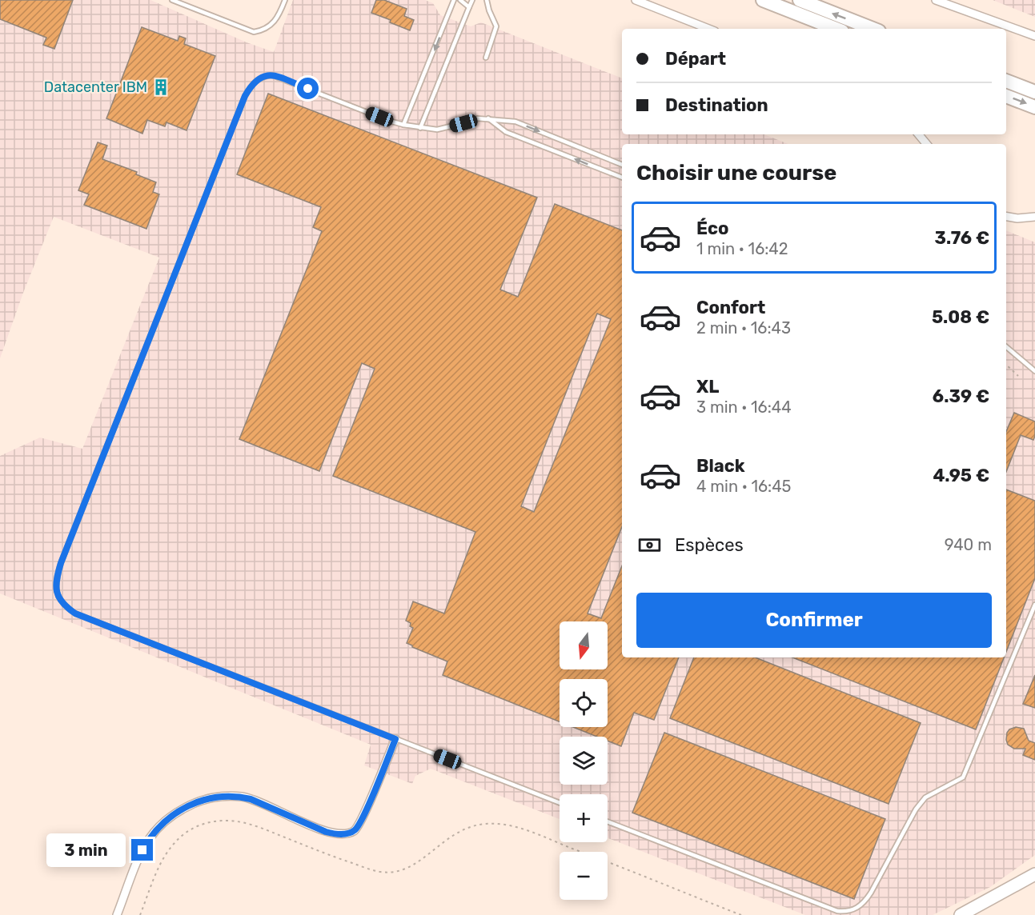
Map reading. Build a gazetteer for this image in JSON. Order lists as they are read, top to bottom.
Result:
{
  "places": {
    "building": ["Datacenter IBM"]
  },
  "north": "bottom",
  "page": {
    "banner": ["Départ", "Destination"],
    "heading": "Choisir une course",
    "list": [
      {
        "name": "Éco",
        "note": "1 min · 16:42",
        "value": "3.76 €"
      },
      {
        "name": "Confort",
        "note": "2 min · 16:43",
        "value": "5.08 €"
      },
      {
        "name": "XL",
        "note": "3 min · 16:44",
        "value": "6.39 €"
      },
      {
        "name": "Black",
        "note": "4 min · 16:45",
        "value": "4.95 €"
      }
    ],
    "pay": ["Espèces", "940 m"],
    "buttons": "Confirmer",
    "map_buttons": ["+", "−"],
    "bubble": "3 min"
  }
}
